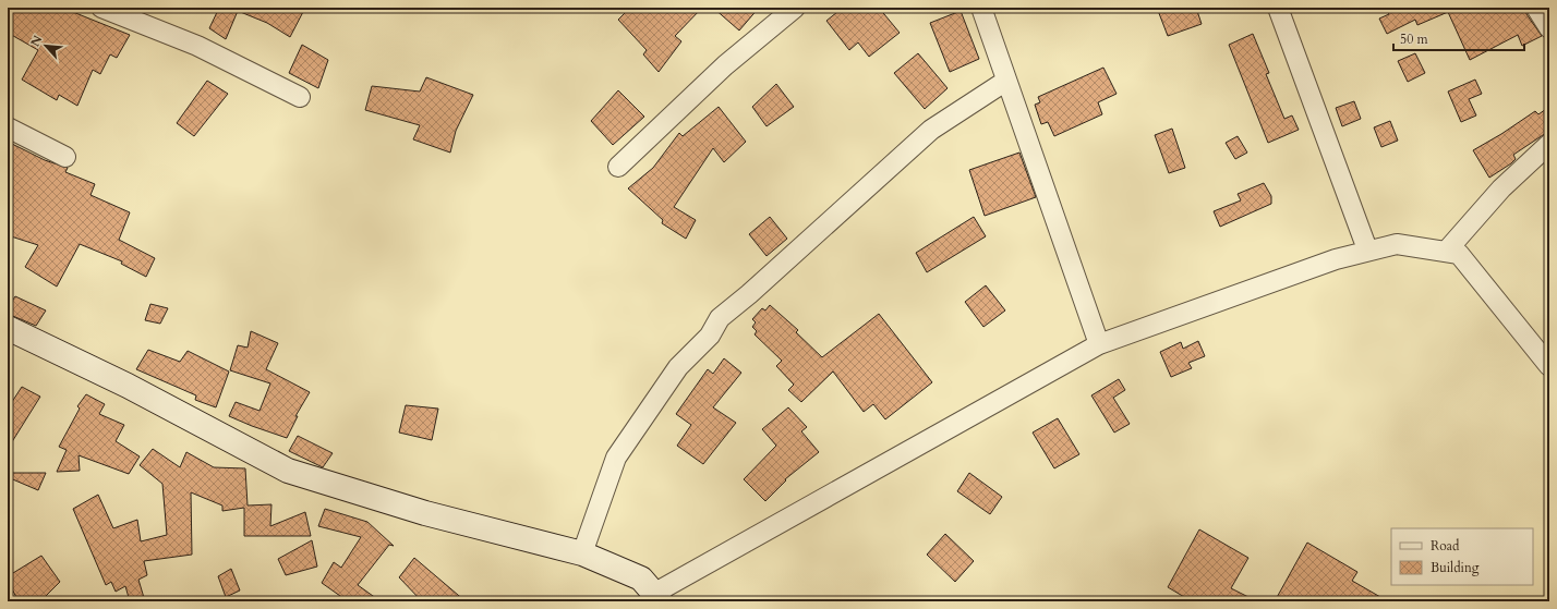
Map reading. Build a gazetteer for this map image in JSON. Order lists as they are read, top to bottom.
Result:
{
  "legend": ["Road", "Building"],
  "scale_bar": "50 m",
  "north": "top left"
}
